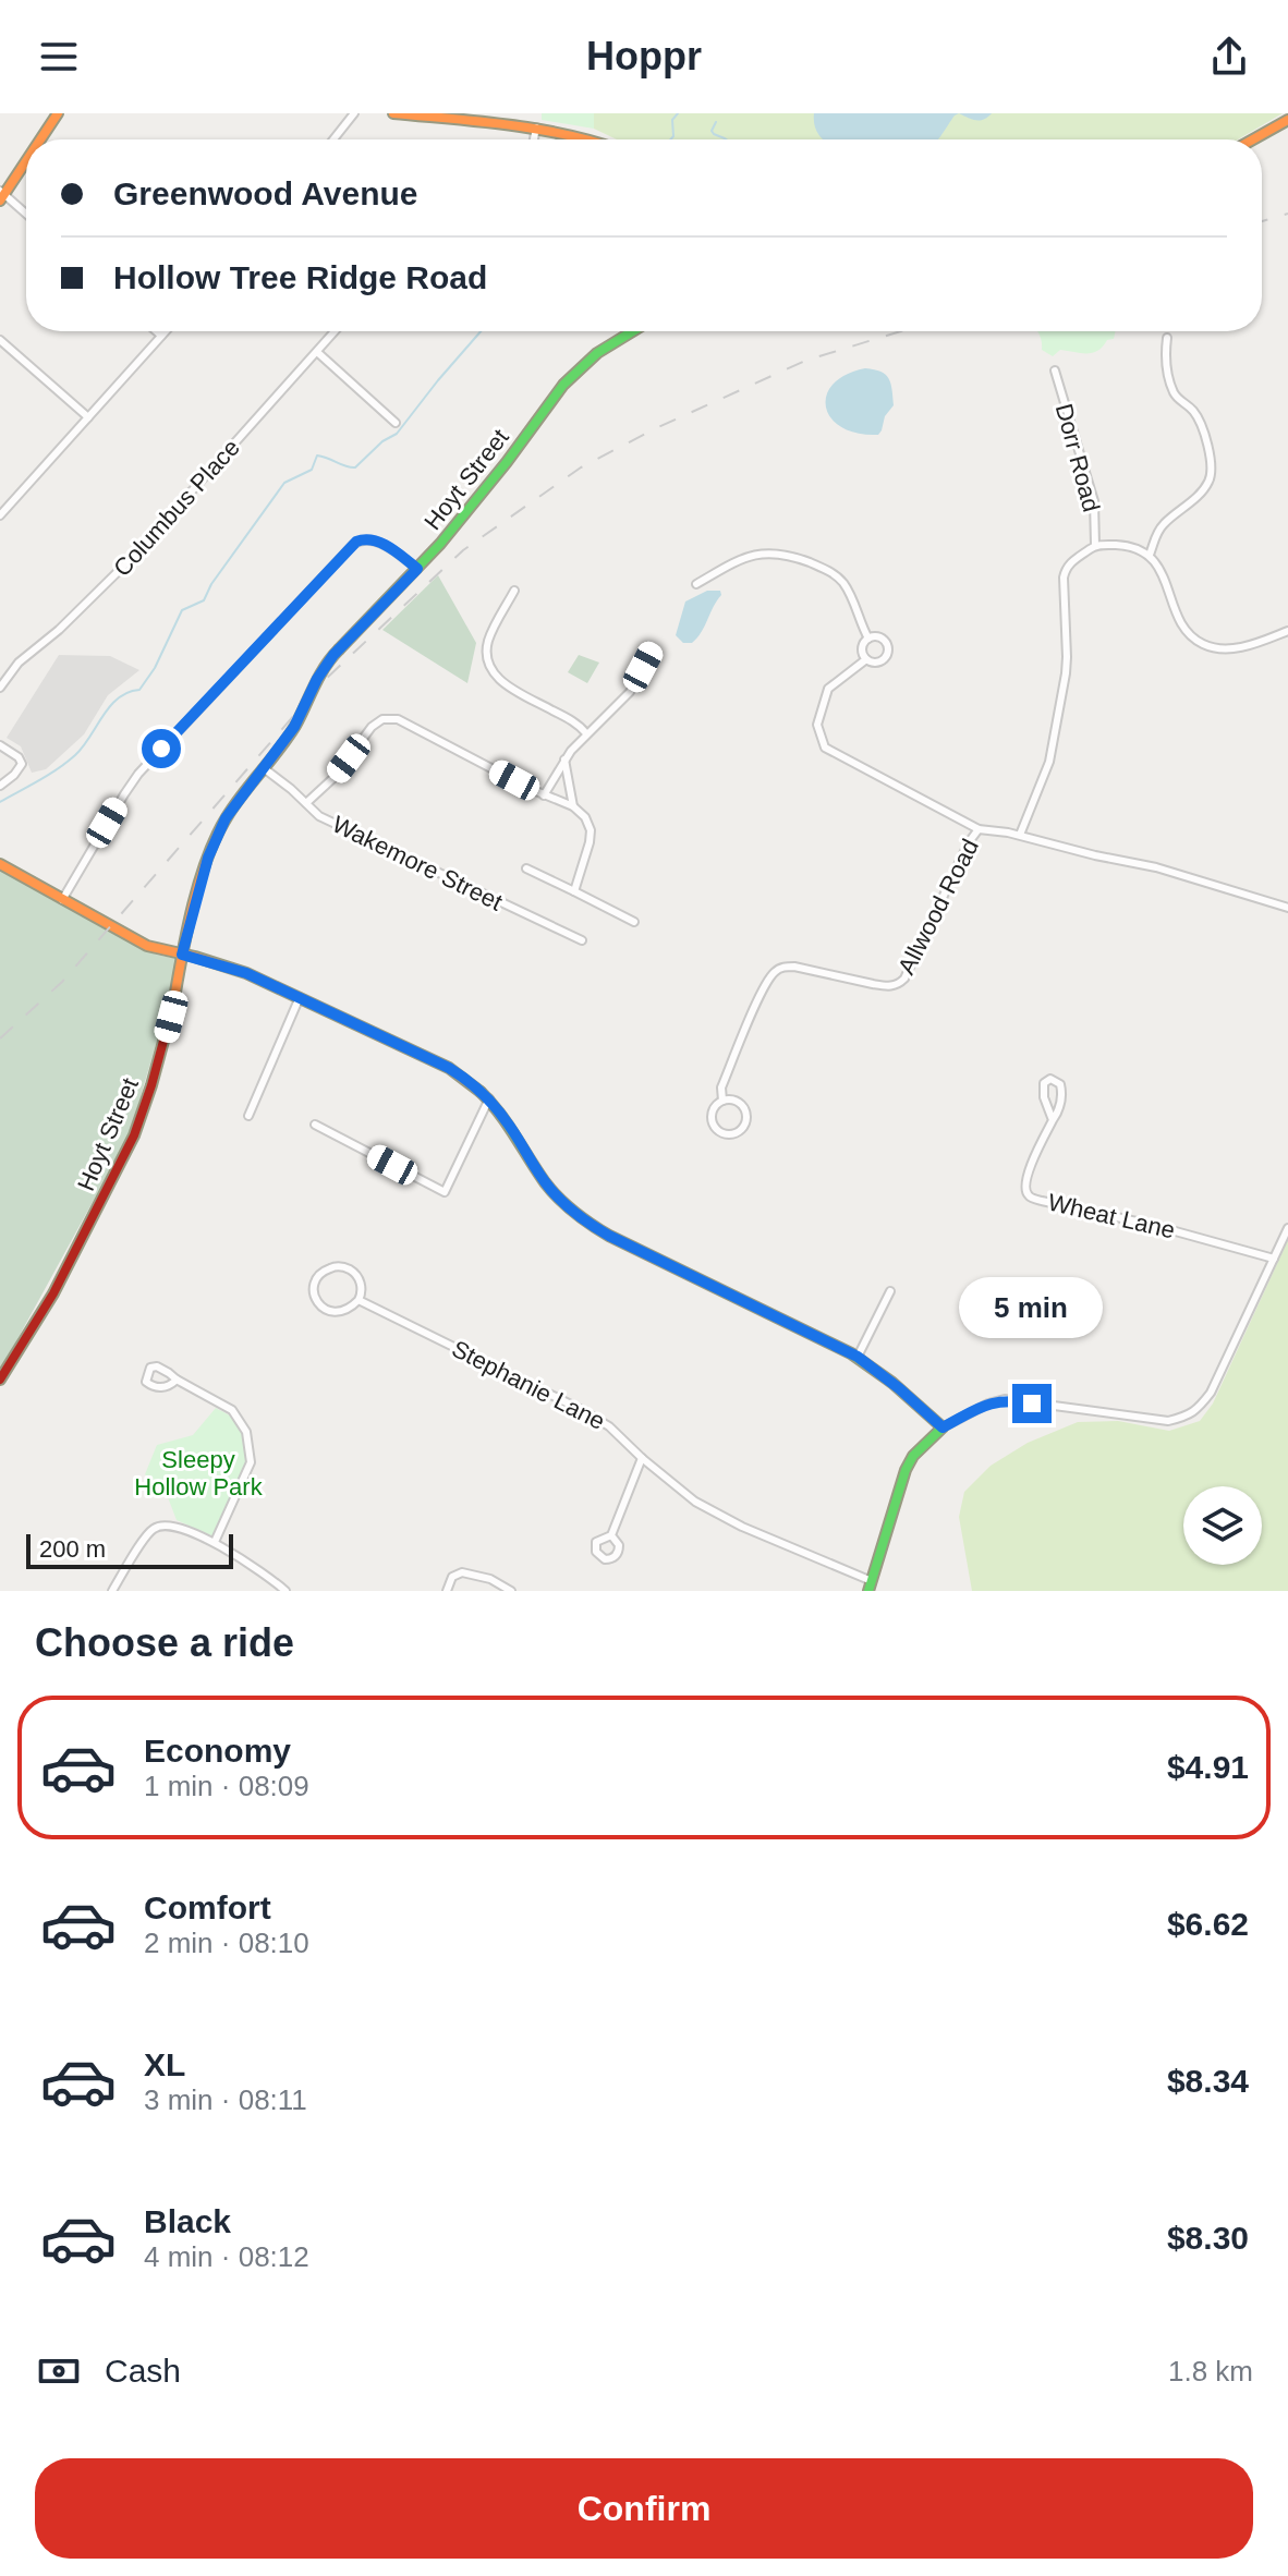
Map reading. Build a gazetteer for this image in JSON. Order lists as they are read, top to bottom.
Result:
{
  "streets": {
    "street": [
      "Dorr Road",
      "Hoyt Street",
      "Columbus Place",
      "Wakemore Street",
      "Allwood Road",
      "Wheat Lane",
      "Stephanie Lane"
    ]
  },
  "crossings": [
    ["Hoyt Street", "Wakemore Street"]
  ],
  "parks": ["Sleepy Hollow Park"],
  "scale_bar": "200 m",
  "page": {
    "header": "Hoppr",
    "banner": ["Greenwood Avenue", "Hollow Tree Ridge Road"],
    "bubble": "5 min",
    "scale": "200 m",
    "heading": "Choose a ride",
    "list": [
      {
        "name": "Economy",
        "note": "1 min · 08:09",
        "value": "$4.91"
      },
      {
        "name": "Comfort",
        "note": "2 min · 08:10",
        "value": "$6.62"
      },
      {
        "name": "XL",
        "note": "3 min · 08:11",
        "value": "$8.34"
      },
      {
        "name": "Black",
        "note": "4 min · 08:12",
        "value": "$8.30"
      }
    ],
    "pay": ["Cash", "1.8 km"],
    "buttons": "Confirm"
  }
}
